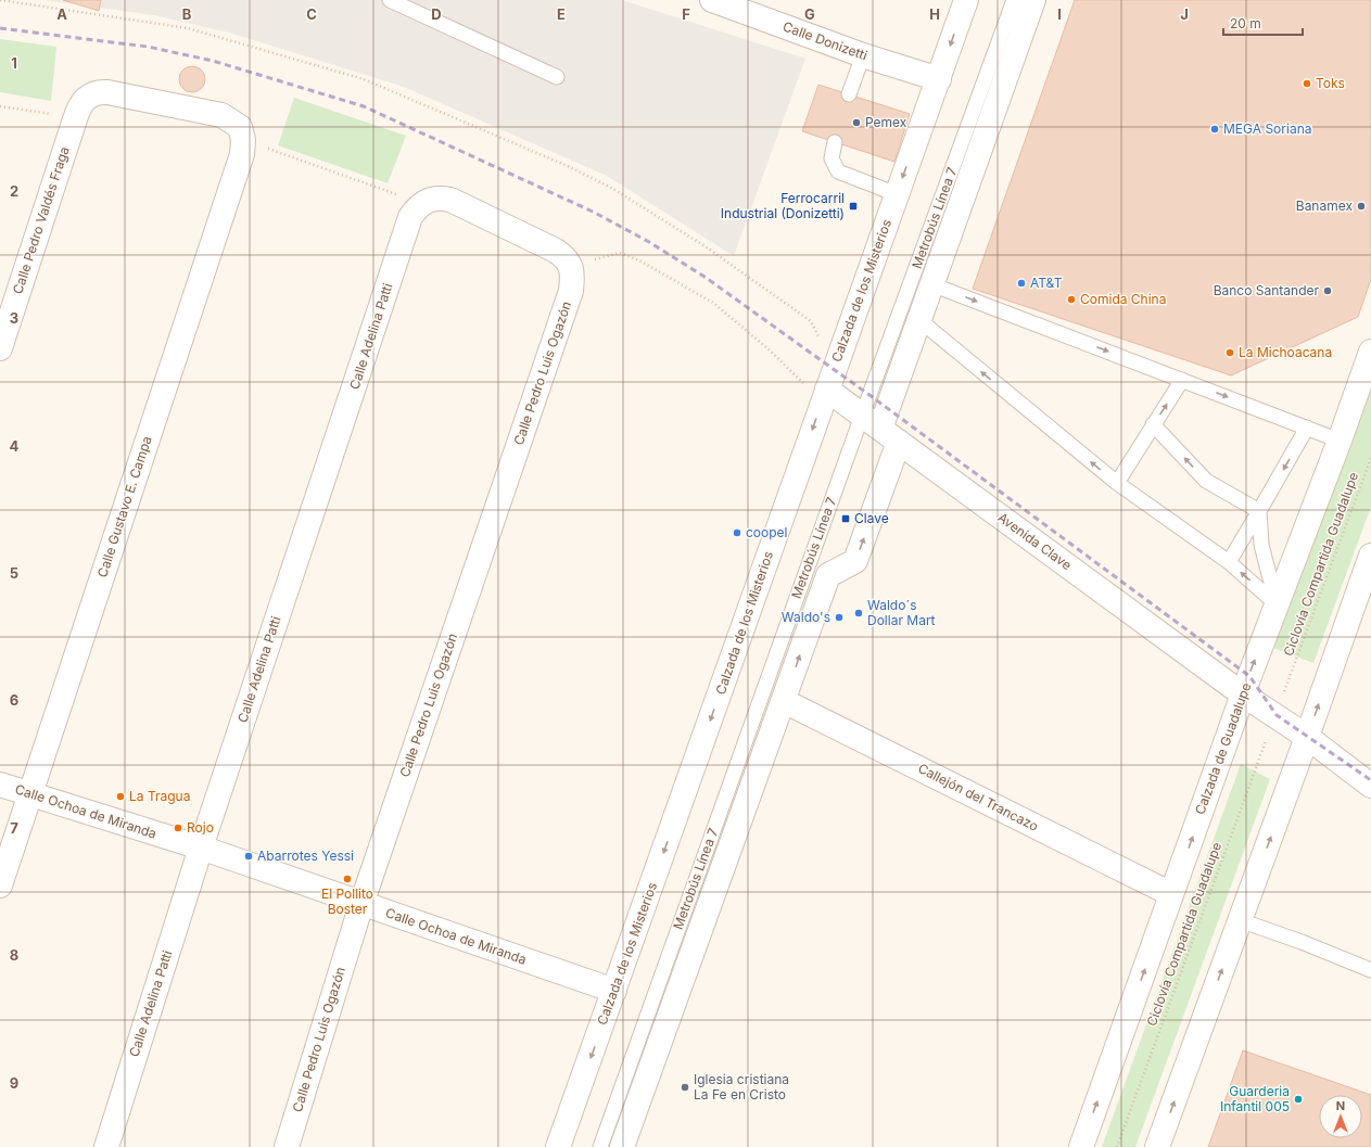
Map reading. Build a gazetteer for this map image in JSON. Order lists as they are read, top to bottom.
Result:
{
  "streets": {
    "street": [
      "Calle Donizetti",
      "Calle Pedro Valdés Fraga",
      "Calzada de los Misterios",
      "Calle Adelina Patti",
      "Calle Pedro Luis Ogazón",
      "Calle Gustavo E. Campa",
      "Avenida Clave",
      "Calzada de Guadalupe",
      "Callejón del Trancazo",
      "Calle Ochoa de Miranda"
    ],
    "lane": ["Metrobús Línea 7"],
    "path": ["Ciclovía Compartida Guadalupe"]
  },
  "crossings": [
    ["Calle Donizetti", "Calzada de los Misterios"],
    ["Metrobús Línea 7", "Avenida Clave"],
    ["Calle Pedro Valdés Fraga", "Calle Gustavo E. Campa"],
    ["Calzada de los Misterios", "Avenida Clave"],
    ["Calzada de los Misterios", "Calle Ochoa de Miranda"],
    ["Calle Adelina Patti", "Calle Ochoa de Miranda"],
    ["Calle Pedro Luis Ogazón", "Calle Ochoa de Miranda"],
    ["Calle Gustavo E. Campa", "Calle Ochoa de Miranda"],
    ["Avenida Clave", "Calzada de Guadalupe"],
    ["Calzada de Guadalupe", "Callejón del Trancazo"]
  ],
  "places": {
    "other": [
      "Toks",
      "Pemex",
      "MEGA Soriana",
      "Banamex",
      "AT&T",
      "Banco Santander",
      "Comida China",
      "La Michoacana",
      "coopel",
      "Waldo´s Dollar Mart",
      "Waldo's",
      "La Tragua",
      "Rojo",
      "Abarrotes Yessi",
      "El Pollito Boster",
      "Iglesia cristiana La Fe en Cristo",
      "Guarderia Infantil 005"
    ],
    "transit": ["Ferrocarril Industrial (Donizetti)", "Clave"]
  },
  "scale_bar": "20 m",
  "north": "top",
  "grid": {
    "columns": [
      "A",
      "B",
      "C",
      "D",
      "E",
      "F",
      "G",
      "H",
      "I",
      "J"
    ],
    "rows": [
      "1",
      "2",
      "3",
      "4",
      "5",
      "6",
      "7",
      "8",
      "9"
    ]
  }
}
